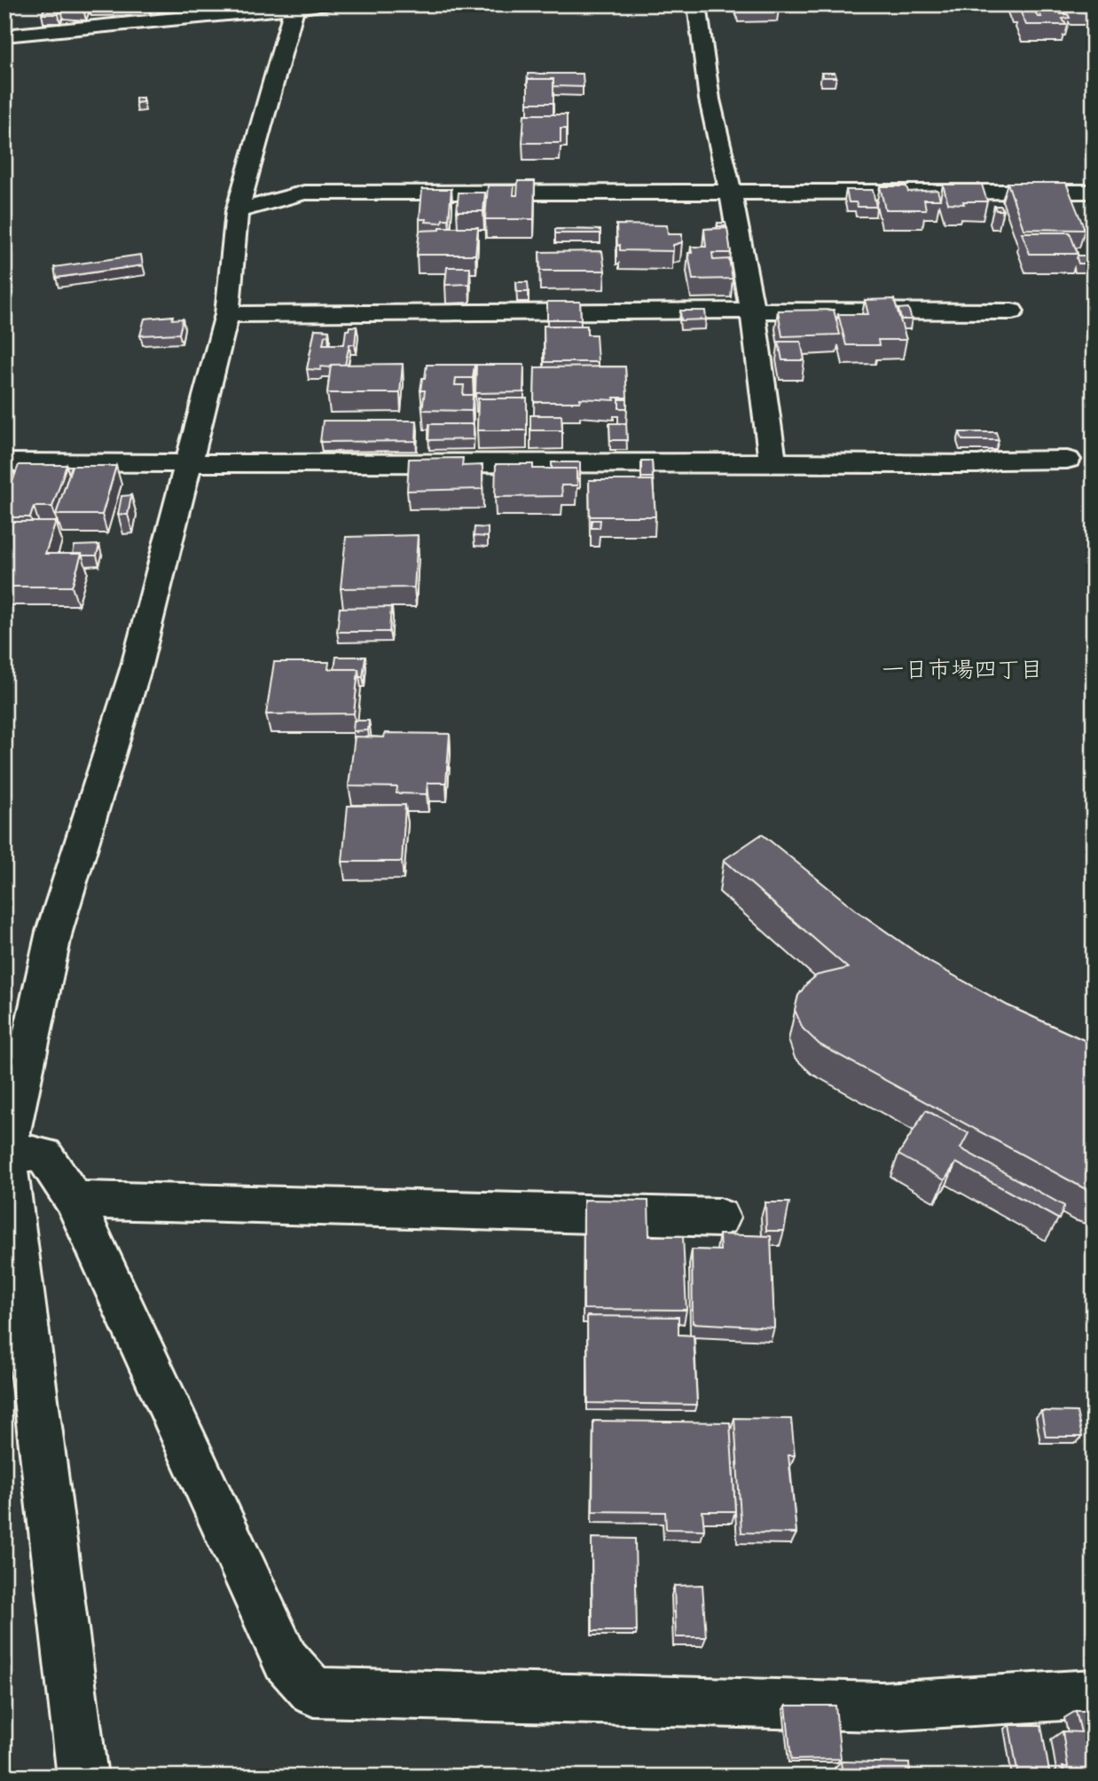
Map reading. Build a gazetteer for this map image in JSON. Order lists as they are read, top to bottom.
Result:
{
  "districts": ["一日市場四丁目"]
}
